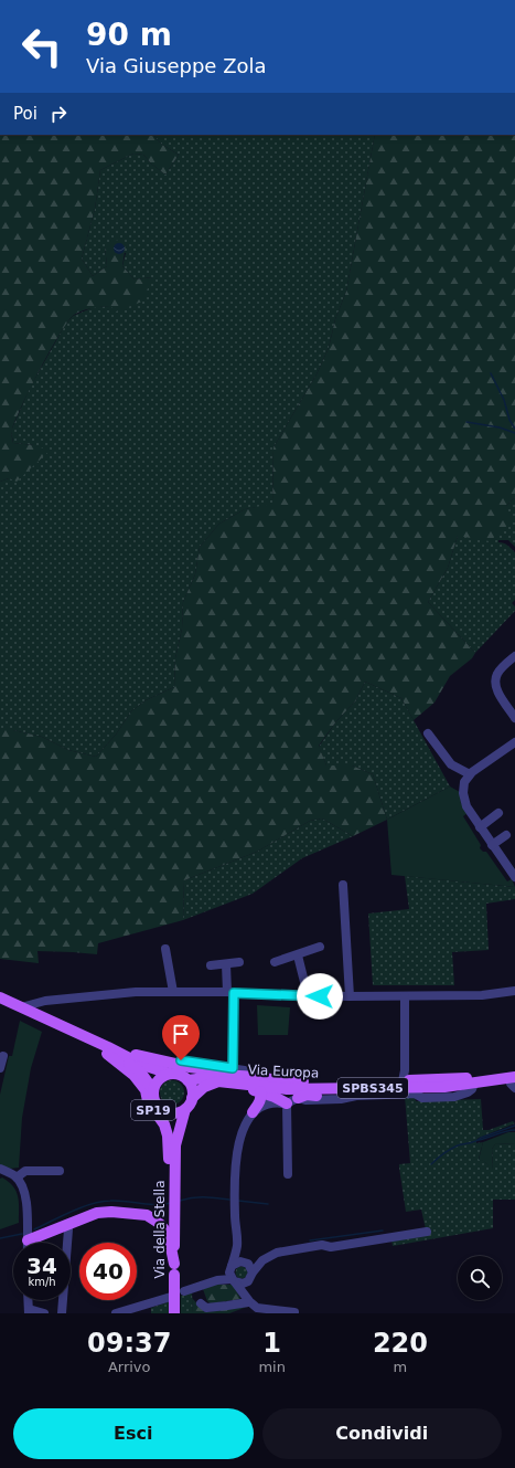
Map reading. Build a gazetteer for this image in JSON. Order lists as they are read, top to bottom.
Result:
{
  "streets": {
    "main road": [
      "Via Europa",
      "SPBS345",
      "SP19",
      "Via della Stella"
    ]
  },
  "crossings": [
    ["Via Europa", "SPBS345"],
    ["Via Europa", "SP19"],
    ["Via Europa", "Via della Stella"],
    ["SPBS345", "SP19"],
    ["SP19", "Via della Stella"]
  ],
  "page": {
    "turn": ["90 m", "Via Giuseppe Zola"],
    "then": "Poi",
    "speed": "34 km/h",
    "limit": "40",
    "eta": [
      "09:37",
      "Arrivo",
      "1",
      "min",
      "220",
      "m"
    ],
    "buttons": ["Esci", "Condividi"]
  }
}
